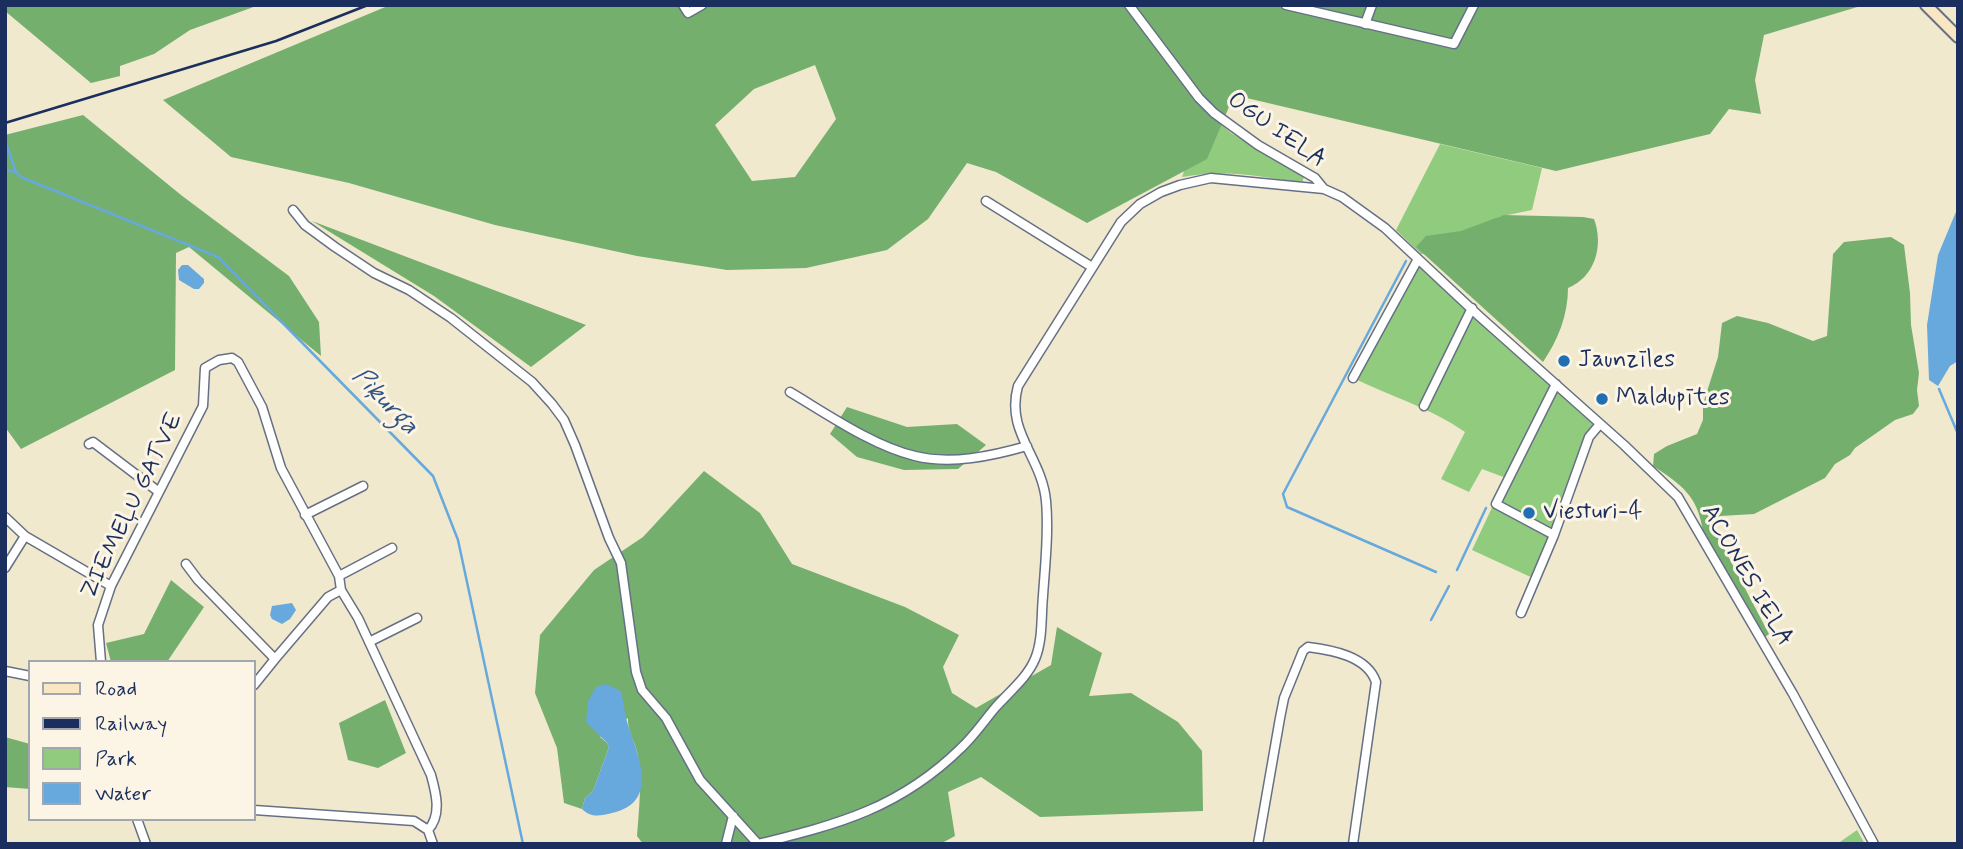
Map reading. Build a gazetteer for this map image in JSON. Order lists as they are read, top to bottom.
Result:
{
  "streets": {
    "street": ["OGU IELA", "ZIEMEĻU GATVE", "ACONES IELA"]
  },
  "crossings": [
    ["OGU IELA", "ACONES IELA"]
  ],
  "water": ["Piķurga"],
  "places": ["Jaunzīles", "Maldupītes", "Viesturi-4"],
  "legend": [
    "Road",
    "Railway",
    "Park",
    "Water"
  ]
}
